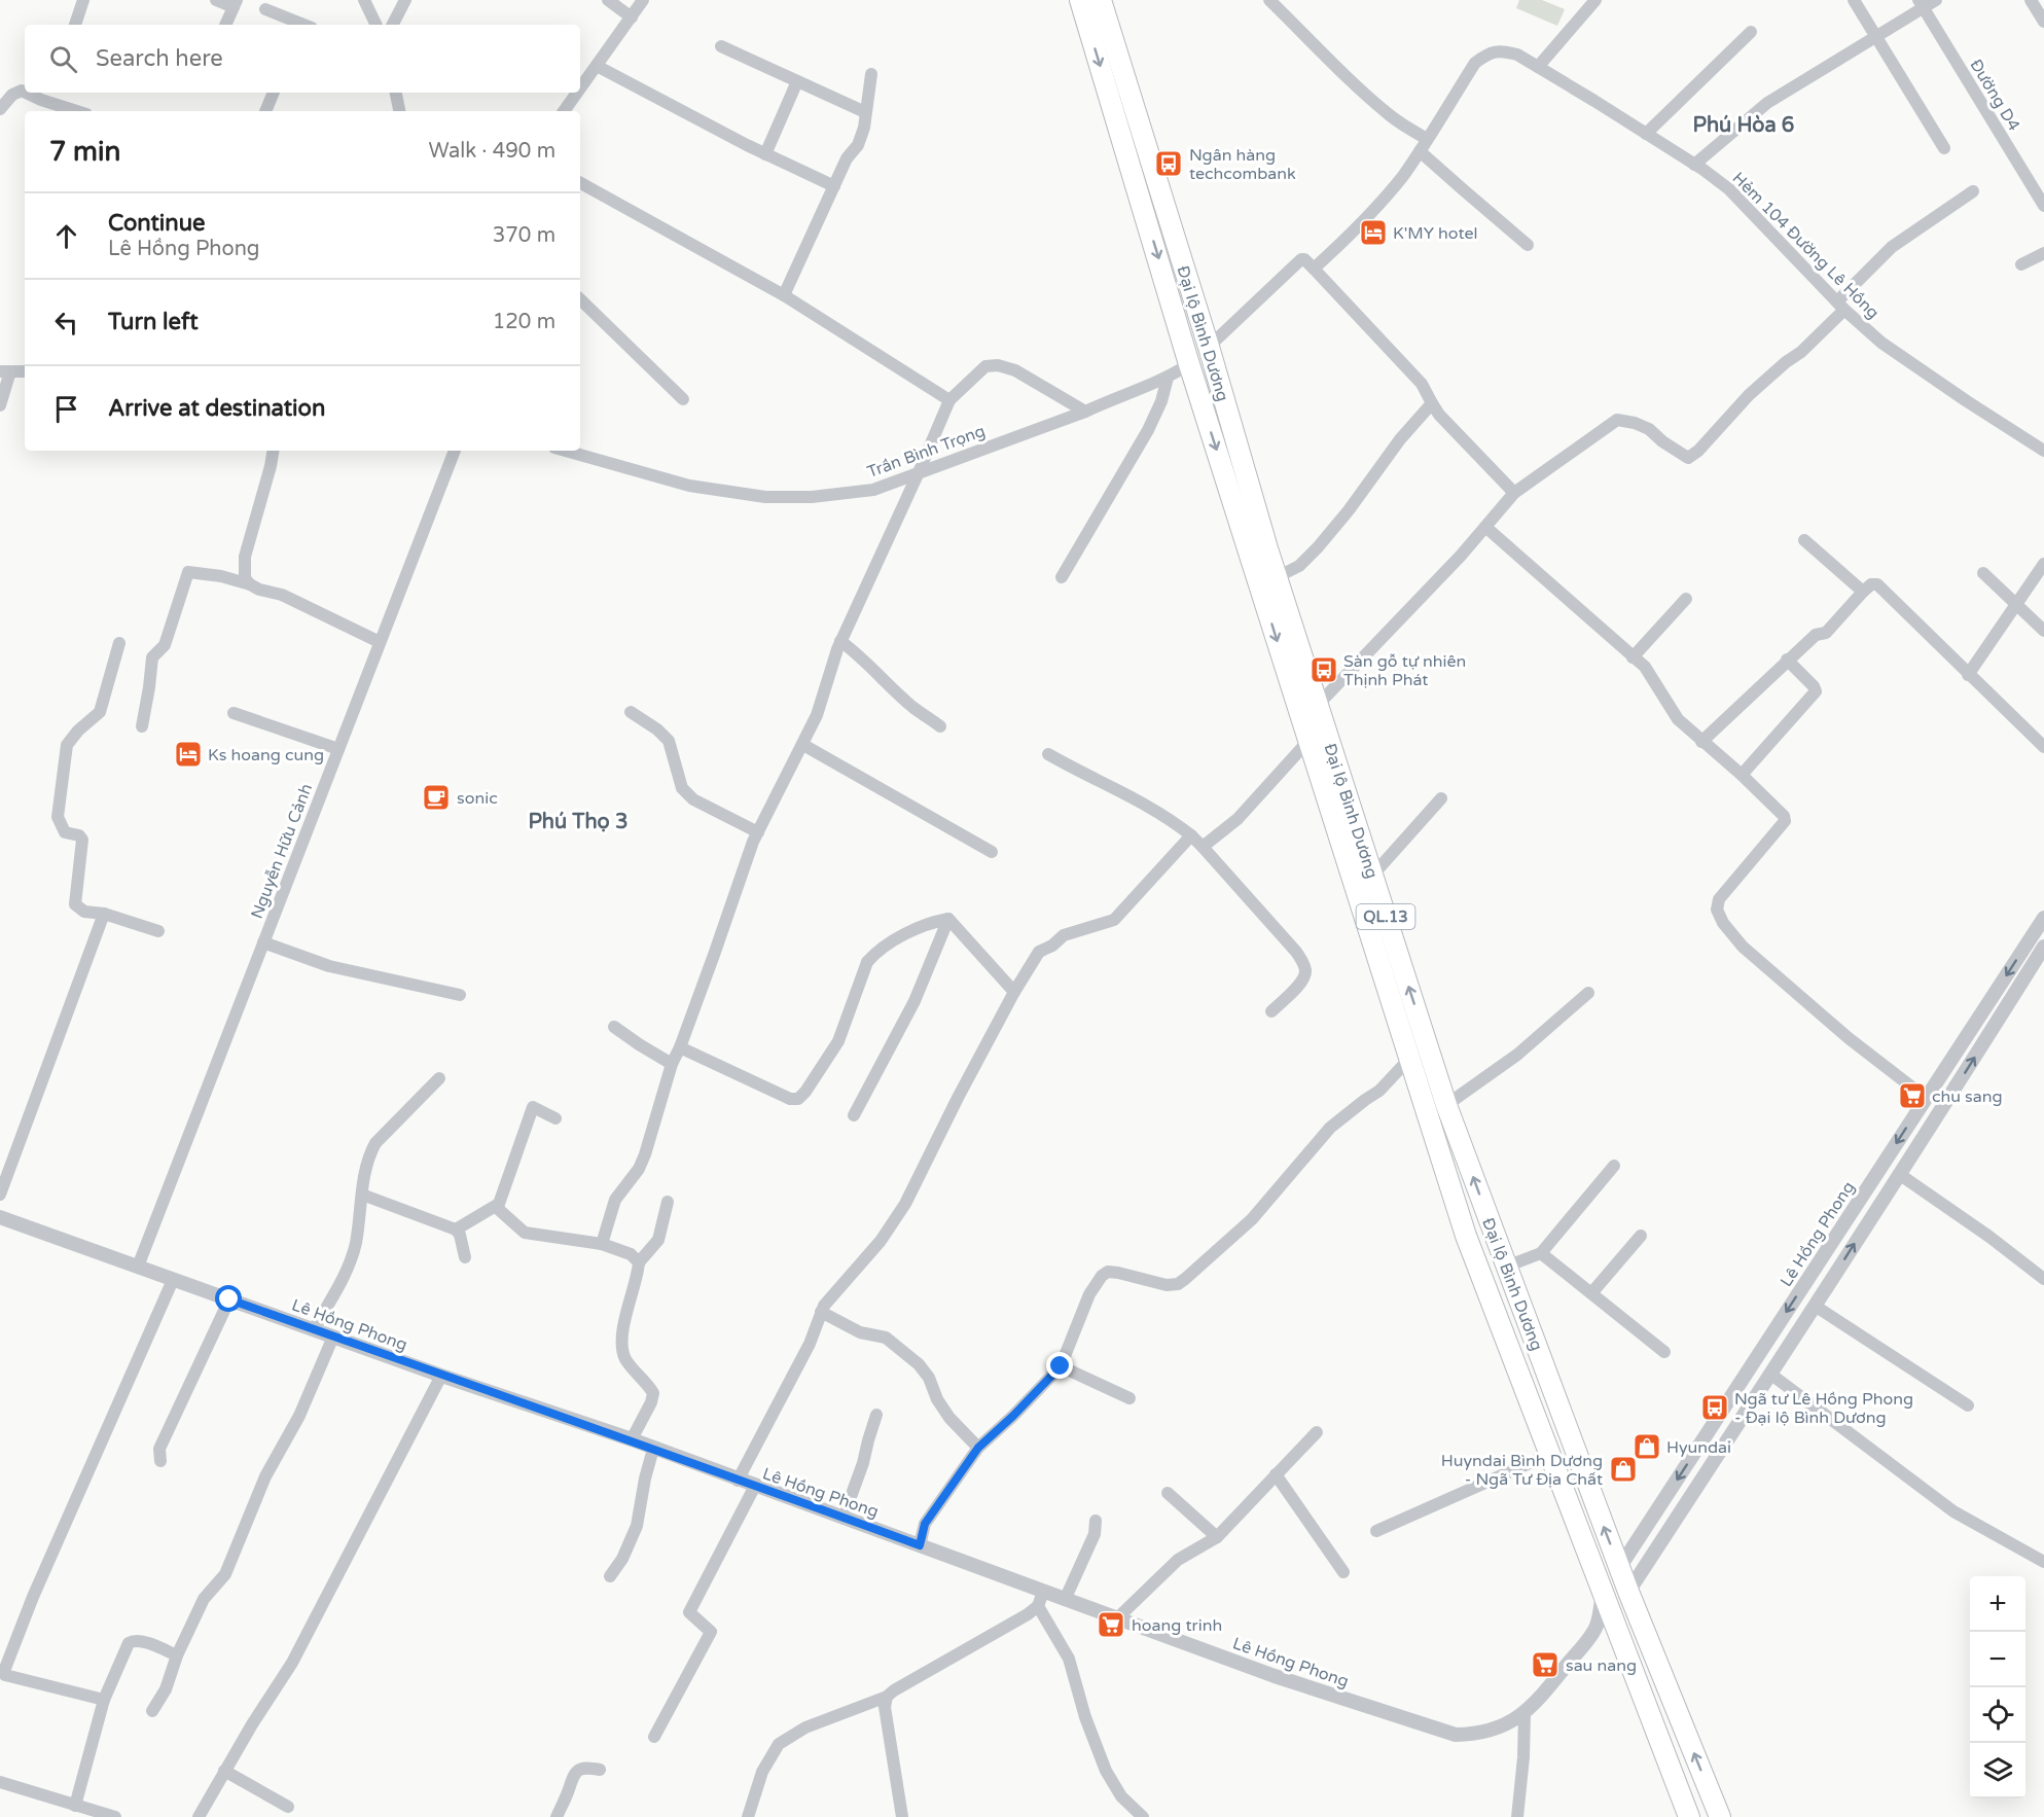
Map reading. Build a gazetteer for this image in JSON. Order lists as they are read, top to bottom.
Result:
{
  "streets": {
    "highway": ["Đại lộ Bình Dương", "QL.13"],
    "street": [
      "Đường D4",
      "Hẻm 104 Đường Lê Hồng",
      "Trần Bình Trọng",
      "Nguyễn Hữu Cảnh",
      "Lê Hồng Phong"
    ]
  },
  "crossings": [
    ["Đại lộ Bình Dương", "Trần Bình Trọng"],
    ["Đại lộ Bình Dương", "Lê Hồng Phong"],
    ["Nguyễn Hữu Cảnh", "Lê Hồng Phong"]
  ],
  "districts": ["Phú Hòa 6", "Phú Thọ 3"],
  "places": {
    "bus stop": ["Ngân hàng techcombank", "Sàn gỗ tự nhiên Thịnh Phát", "Ngã tư Lê Hồng Phong - Đại lộ Bình Dương"],
    "hotel": ["K'MY hotel", "Ks hoang cung"],
    "cafe": ["sonic"],
    "supermarket": ["chu sang", "hoang trinh", "sau nang"],
    "shop": ["Hyundai", "Huyndai Bình Dương - Ngã Tư Địa Chất"]
  },
  "page": {
    "search": "Search here",
    "heading": ["7 min", "Walk · 490 m"],
    "list": [
      ["Continue", "Lê Hồng Phong", "370 m"],
      ["Turn left", "120 m"],
      "Arrive at destination"
    ],
    "map_buttons": ["+", "−"]
  }
}
